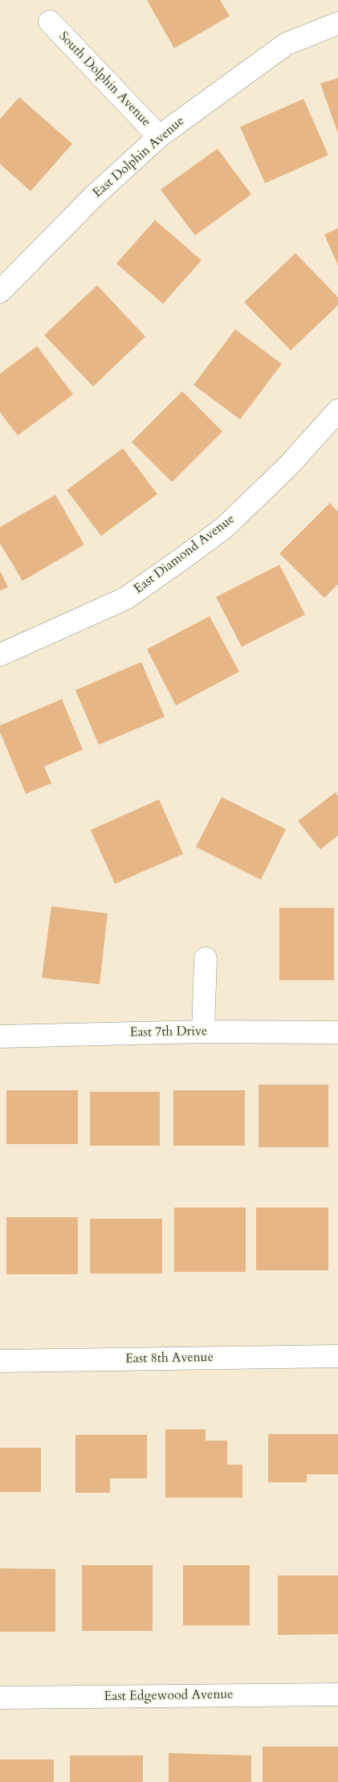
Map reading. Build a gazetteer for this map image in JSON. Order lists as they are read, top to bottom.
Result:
{
  "streets": {
    "street": [
      "South Dolphin Avenue",
      "East Dolphin Avenue",
      "East Diamond Avenue",
      "East 7th Drive",
      "East 8th Avenue",
      "East Edgewood Avenue"
    ]
  },
  "crossings": [
    ["South Dolphin Avenue", "East Dolphin Avenue"]
  ]
}
